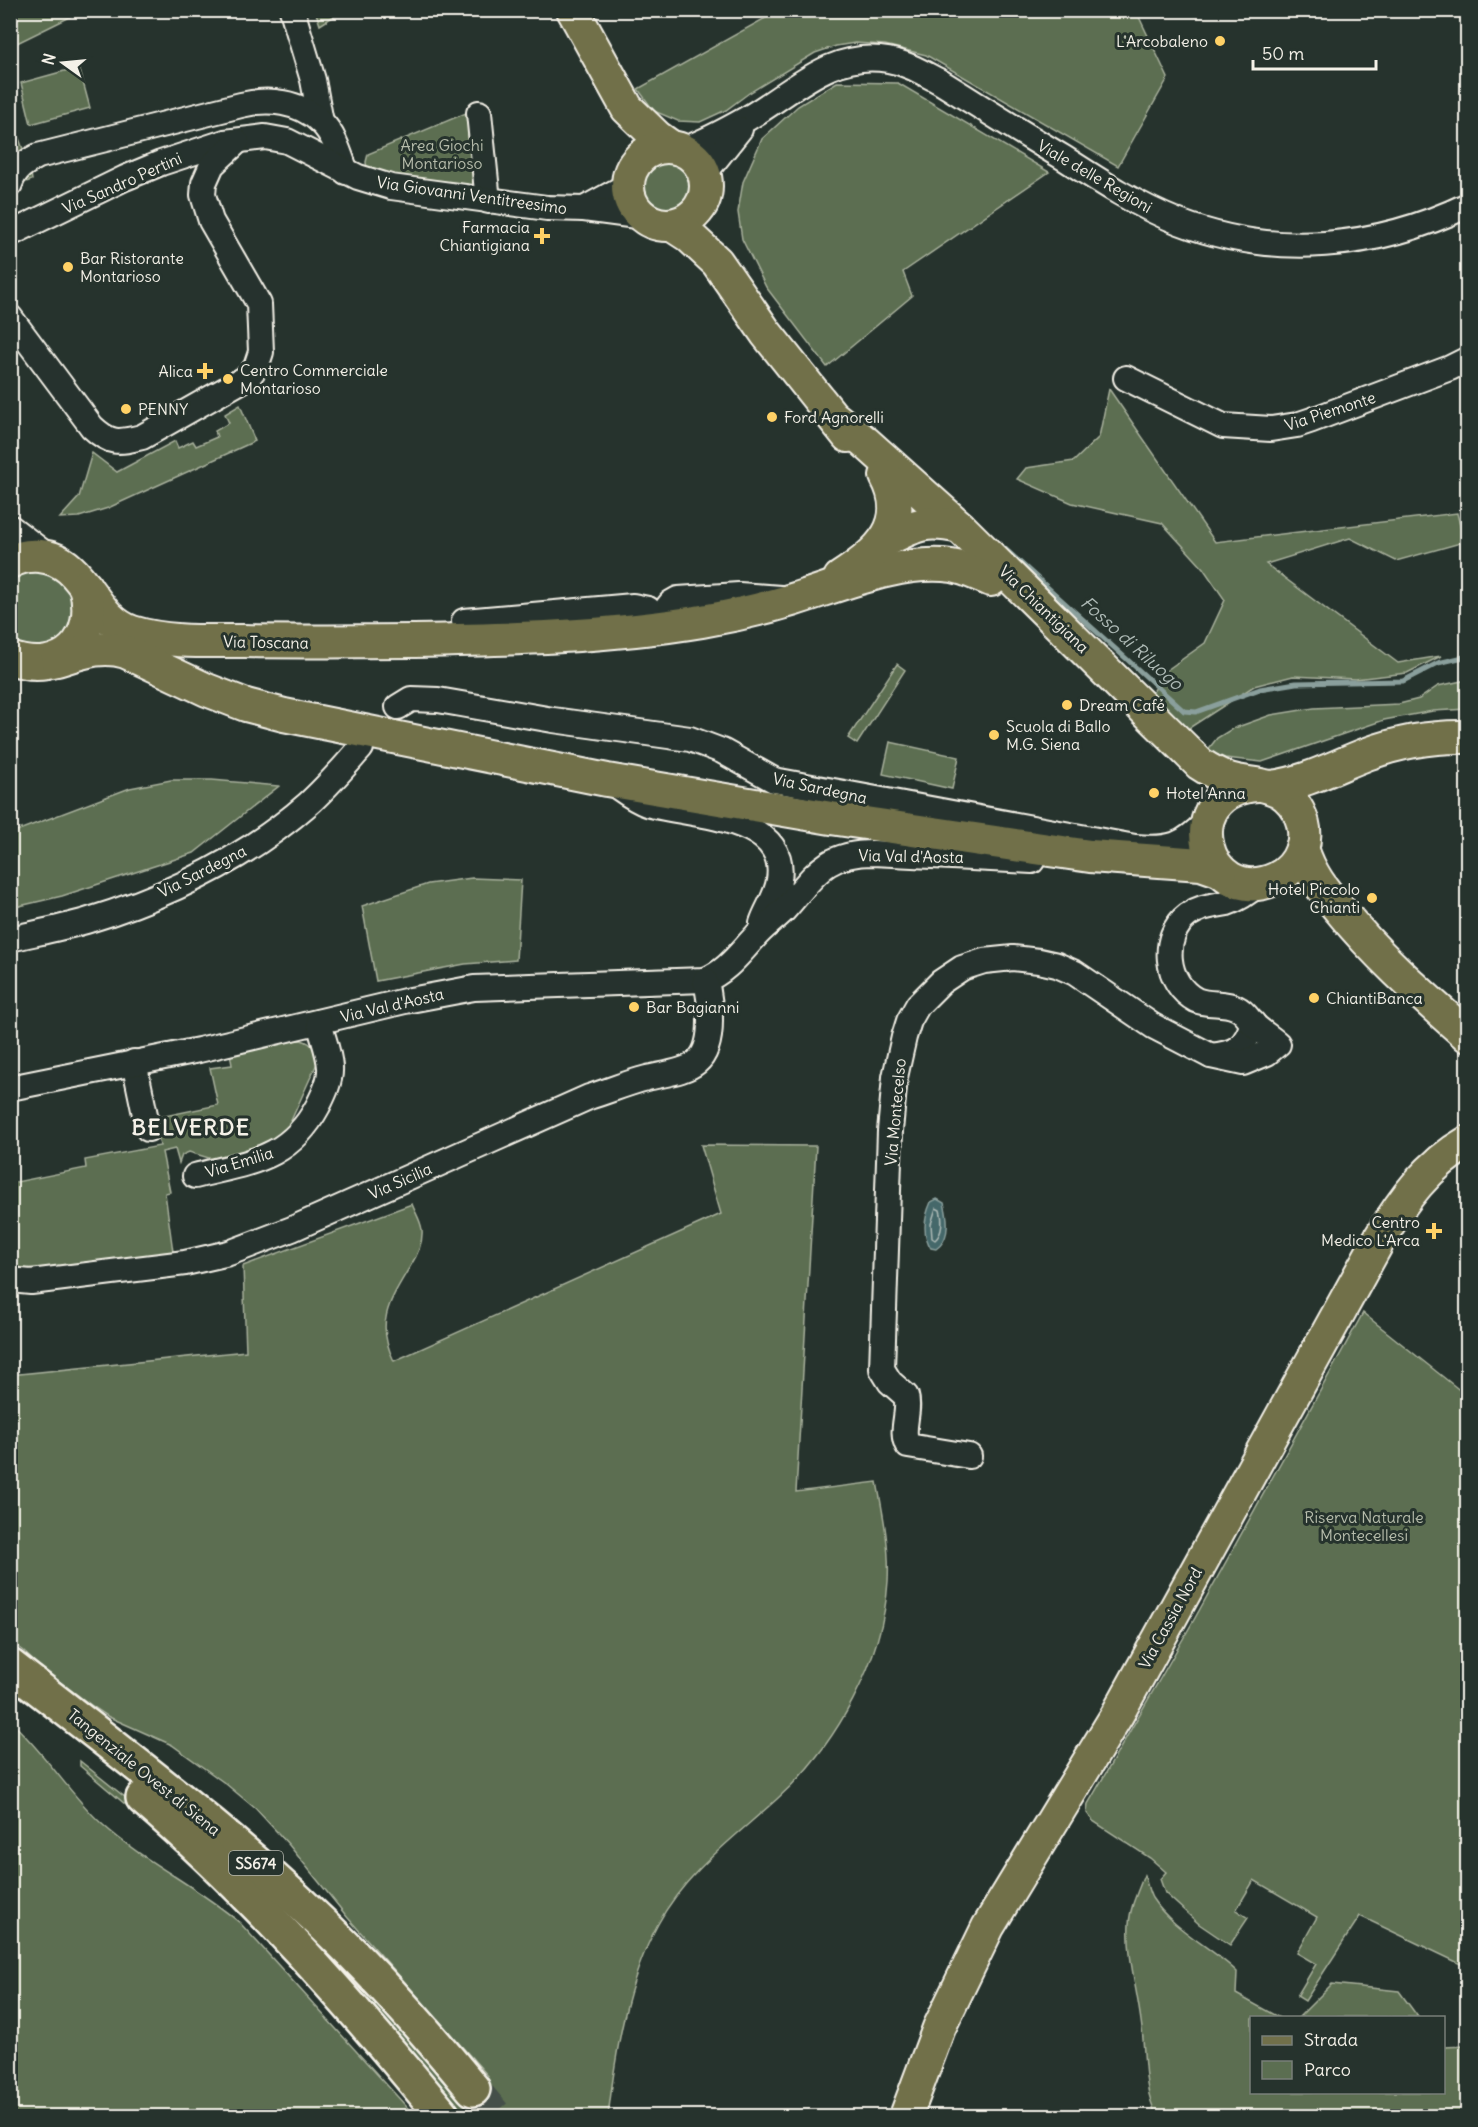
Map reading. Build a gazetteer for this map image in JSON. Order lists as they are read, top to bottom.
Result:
{
  "streets": {
    "highway": ["Tangenziale Ovest di Siena", "SS674"],
    "main road": ["Via Chiantigiana", "Via Toscana", "Via Cassia Nord"],
    "street": [
      "Viale delle Regioni",
      "Via Sandro Pertini",
      "Via Giovanni Ventitreesimo",
      "Via Piemonte",
      "Via Sardegna",
      "Via Val d'Aosta",
      "Via Montecelso",
      "Via Emilia",
      "Via Sicilia"
    ]
  },
  "crossings": [
    ["Viale delle Regioni", "Via Giovanni Ventitreesimo"],
    ["Viale delle Regioni", "Via Chiantigiana"],
    ["Via Sandro Pertini", "Via Giovanni Ventitreesimo"],
    ["Via Giovanni Ventitreesimo", "Via Chiantigiana"],
    ["Via Chiantigiana", "Via Toscana"],
    ["Via Chiantigiana", "Via Sardegna"],
    ["Via Val d'Aosta", "Via Emilia"],
    ["Via Val d'Aosta", "Via Sicilia"]
  ],
  "districts": ["BELVERDE"],
  "water": ["Fosso di Riluogo"],
  "parks": ["Area Giochi Montarioso", "Riserva Naturale Montecellesi"],
  "places": {
    "other": [
      "L'Arcobaleno",
      "Bar Ristorante Montarioso",
      "Centro Commerciale Montarioso",
      "PENNY",
      "Ford Agnorelli",
      "Dream Café",
      "Scuola di Ballo M.G. Siena",
      "Hotel Anna",
      "Hotel Piccolo Chianti",
      "ChiantiBanca",
      "Bar Bagianni"
    ],
    "health": ["Farmacia Chiantigiana", "Alica", "Centro Medico L'Arca"]
  },
  "legend": ["Strada", "Parco"],
  "scale_bar": "50 m",
  "north": "left"
}
